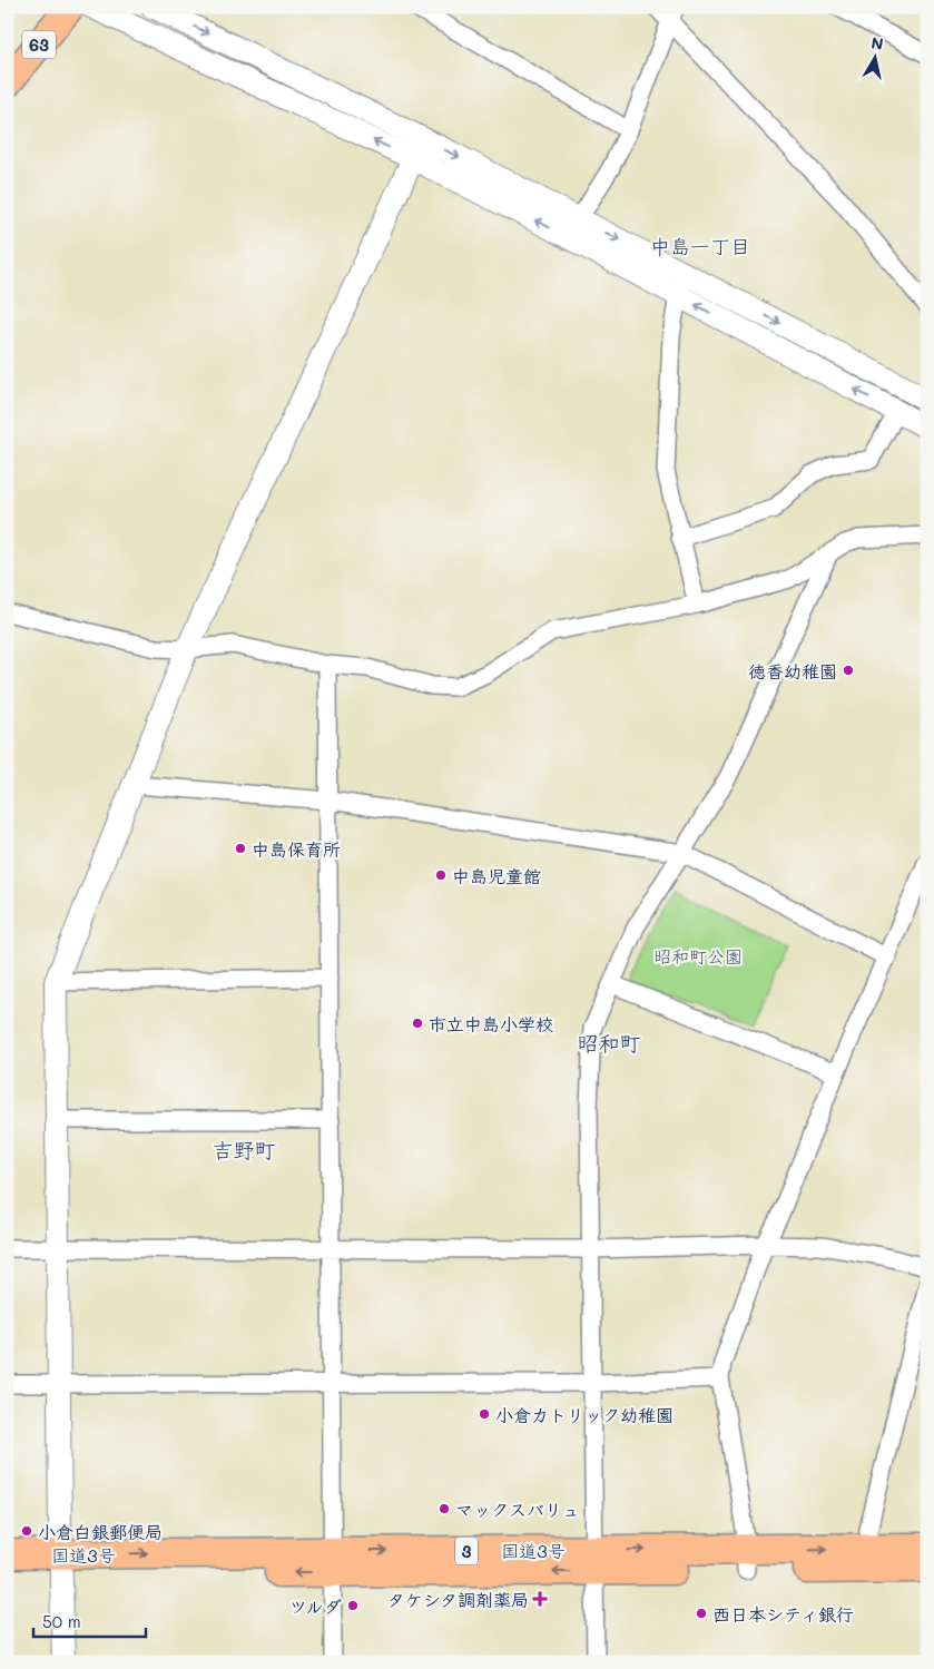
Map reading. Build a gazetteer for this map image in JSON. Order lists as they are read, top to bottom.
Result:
{
  "streets": {
    "highway": ["国道3号", "3"],
    "main road": ["63"]
  },
  "districts": ["中島一丁目", "昭和町", "吉野町"],
  "parks": ["昭和町公園"],
  "places": {
    "other": [
      "徳香幼稚園",
      "中島保育所",
      "中島児童館",
      "市立中島小学校",
      "小倉カトリック幼稚園",
      "マックスバリュ",
      "小倉白銀郵便局",
      "ツルダ",
      "西日本シティ銀行"
    ],
    "health": ["タケシタ調剤薬局"]
  },
  "scale_bar": "50 m",
  "north": "top"
}
